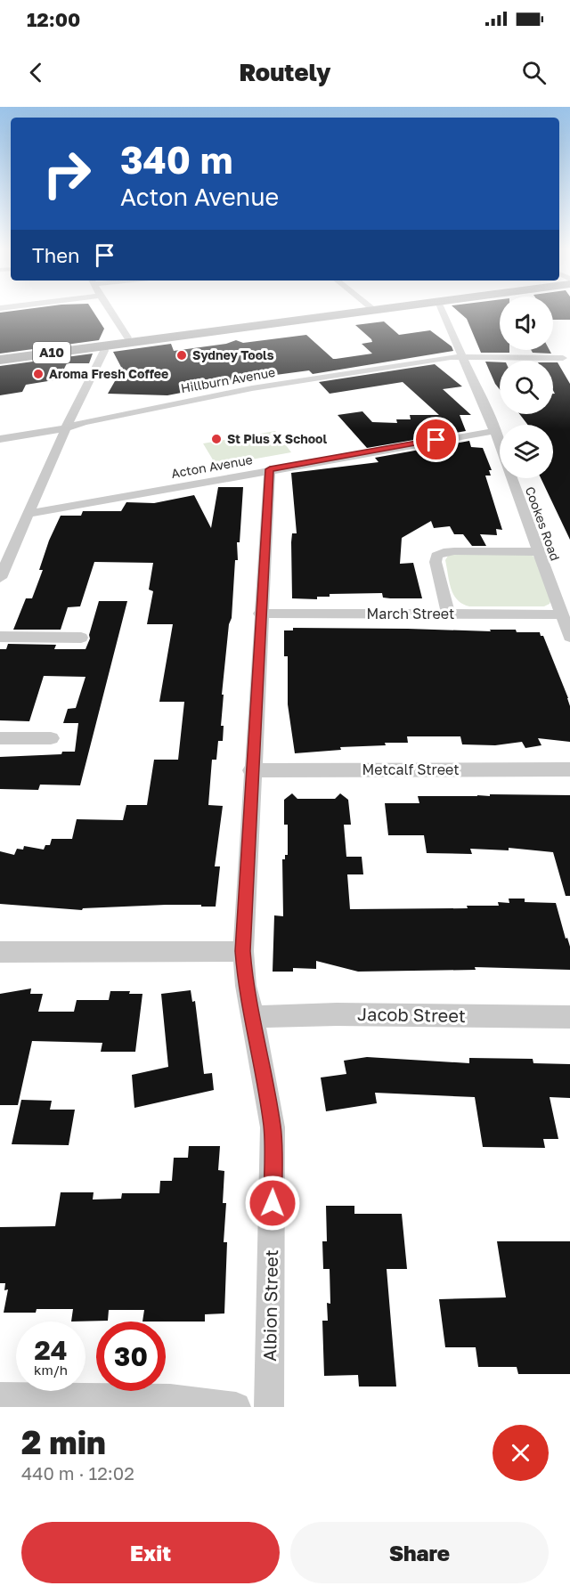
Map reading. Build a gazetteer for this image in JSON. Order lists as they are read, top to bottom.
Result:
{
  "streets": {
    "highway": ["A10"],
    "street": [
      "Hillburn Avenue",
      "Acton Avenue",
      "Cookes Road",
      "March Street",
      "Metcalf Street",
      "Jacob Street",
      "Albion Street"
    ]
  },
  "crossings": [
    ["Hillburn Avenue", "Cookes Road"],
    ["Acton Avenue", "Cookes Road"],
    ["Acton Avenue", "Albion Street"],
    ["Cookes Road", "March Street"],
    ["March Street", "Albion Street"],
    ["Metcalf Street", "Albion Street"],
    ["Jacob Street", "Albion Street"]
  ],
  "places": ["Sydney Tools", "Aroma Fresh Coffee", "St Pius X School"],
  "page": {
    "status": "12:00",
    "header": "Routely",
    "turn": ["340 m", "Acton Avenue"],
    "then": "Then",
    "speed": "24 km/h",
    "limit": "30",
    "heading": ["2 min", "440 m · 12:02"],
    "buttons": ["Exit", "Share"]
  }
}
